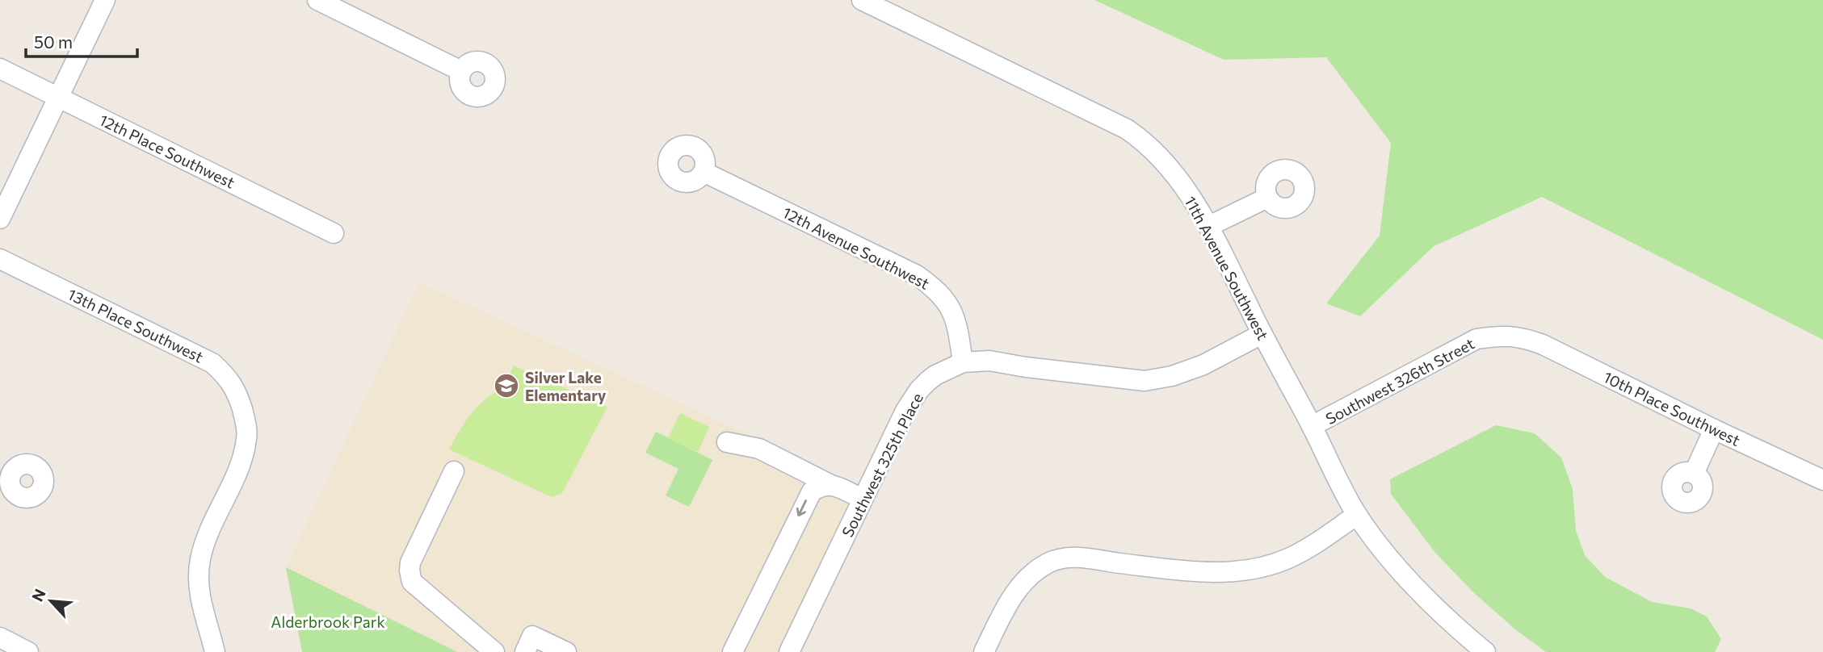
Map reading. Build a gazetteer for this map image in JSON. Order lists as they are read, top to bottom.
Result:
{
  "streets": {
    "street": [
      "12th Place Southwest",
      "12th Avenue Southwest",
      "11th Avenue Southwest",
      "13th Place Southwest",
      "Southwest 326th Street",
      "10th Place Southwest",
      "Southwest 325th Place"
    ]
  },
  "crossings": [
    ["12th Avenue Southwest", "Southwest 325th Place"],
    ["11th Avenue Southwest", "Southwest 326th Street"],
    ["11th Avenue Southwest", "Southwest 325th Place"],
    ["Southwest 326th Street", "10th Place Southwest"]
  ],
  "parks": ["Alderbrook Park"],
  "places": {
    "school or university": ["Silver Lake Elementary"]
  },
  "scale_bar": "50 m",
  "north": "top left"
}
